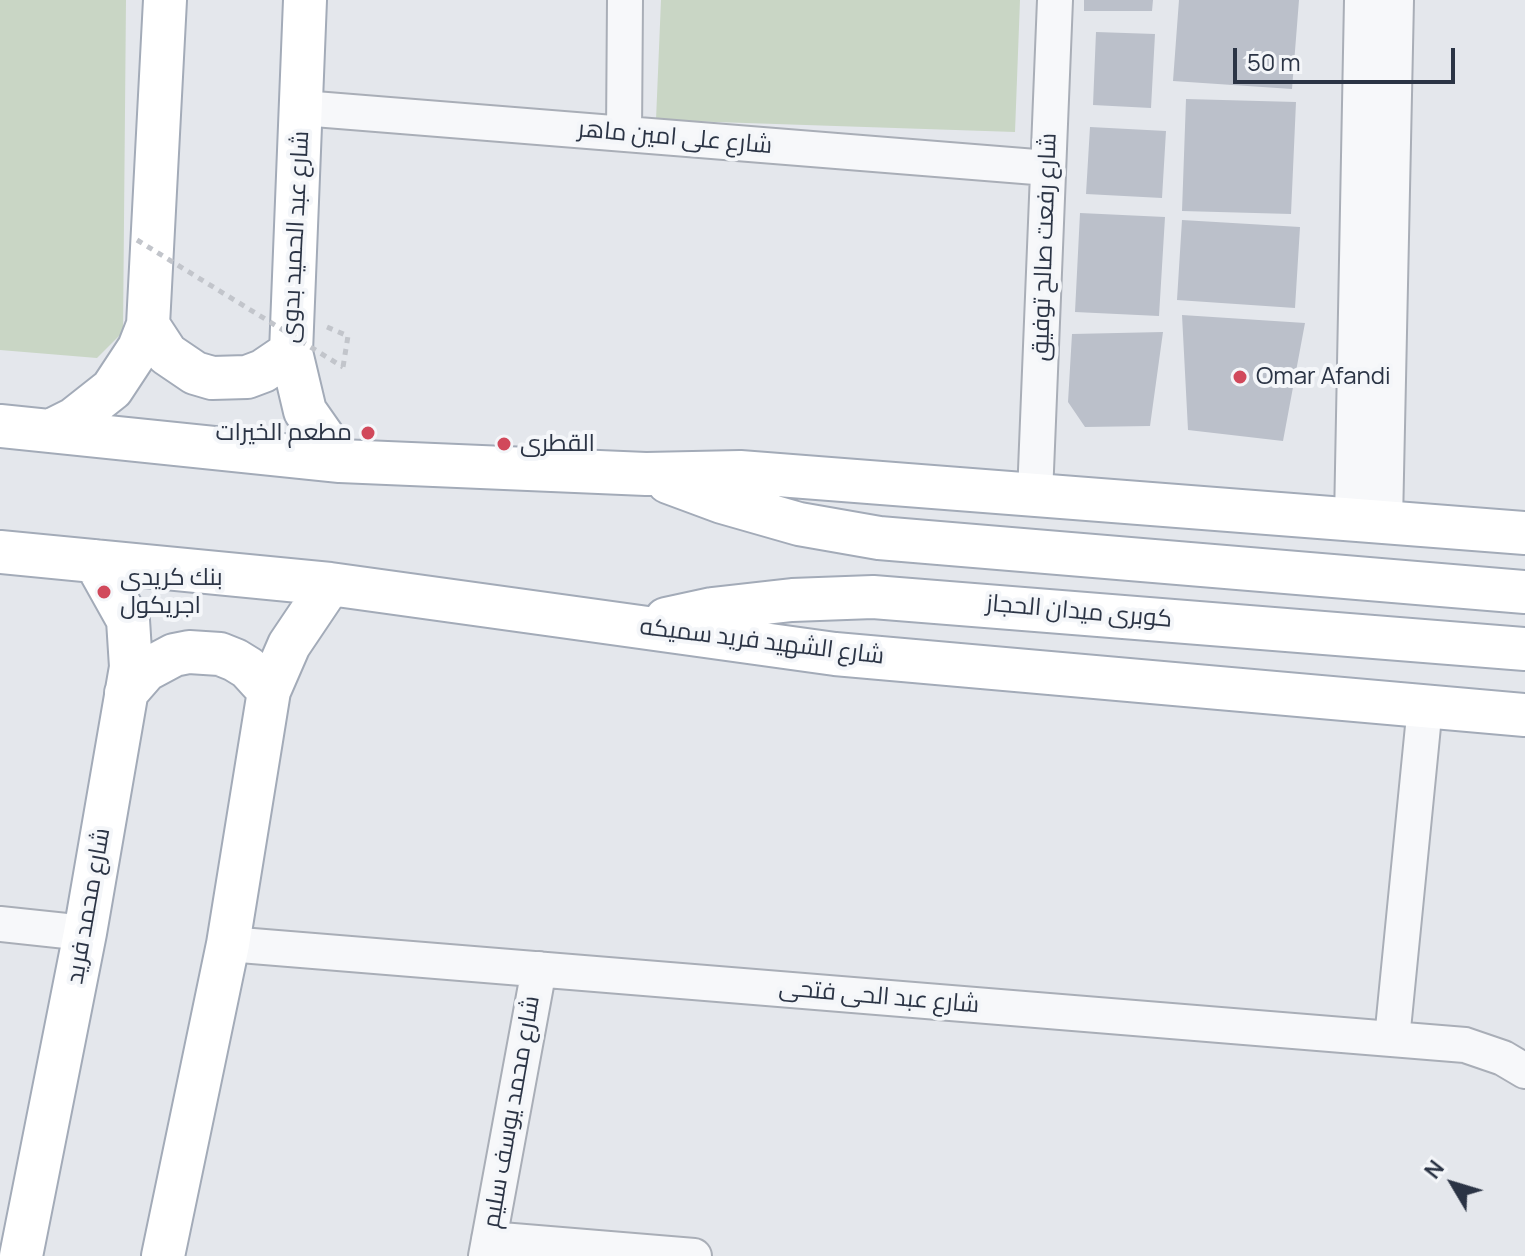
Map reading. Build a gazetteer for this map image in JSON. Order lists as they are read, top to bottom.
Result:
{
  "streets": {
    "main road": [
      "شارع عبد الحميد بدوى",
      "كوبرى ميدان الحجاز",
      "شارع الشهيد فريد سميكه",
      "شارع محمد فريد"
    ],
    "street": [
      "شارع على امين ماهر",
      "شارع رفعت صالح توفيق",
      "شارع عبد الحى فتحى",
      "شارع محمد يوسف سليم"
    ]
  },
  "crossings": [
    ["شارع على امين ماهر", "شارع عبد الحميد بدوى"],
    ["شارع على امين ماهر", "شارع رفعت صالح توفيق"],
    ["كوبرى ميدان الحجاز", "شارع الشهيد فريد سميكه"],
    ["شارع الشهيد فريد سميكه", "شارع محمد فريد"],
    ["شارع عبد الحى فتحى", "شارع محمد يوسف سليم"]
  ],
  "places": [
    "Omar Afandi",
    "مطعم الخيرات",
    "القطرى",
    "بنك كريدى اجريكول"
  ],
  "scale_bar": "50 m",
  "north": "top left"
}
